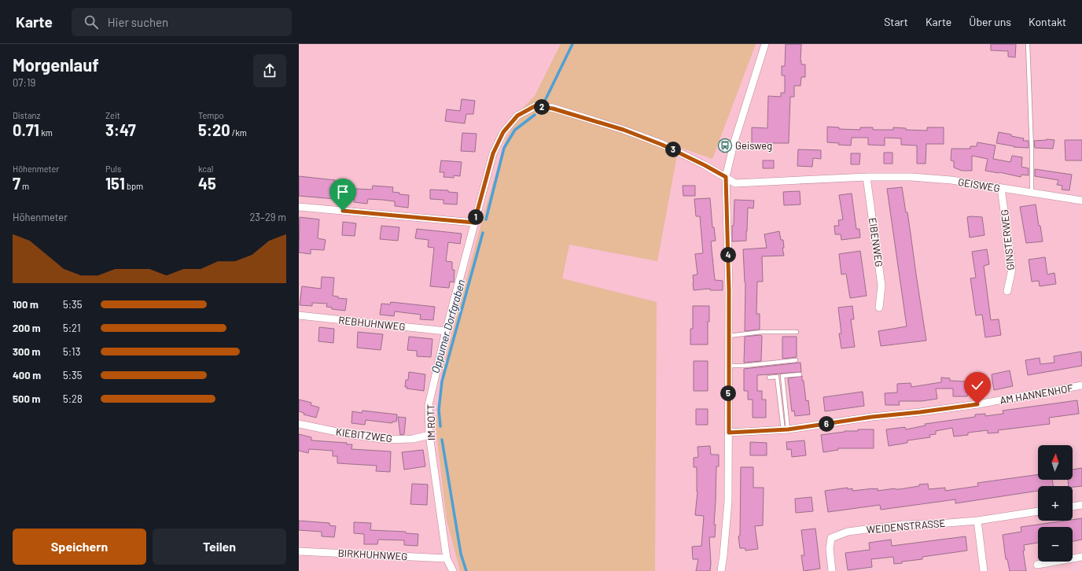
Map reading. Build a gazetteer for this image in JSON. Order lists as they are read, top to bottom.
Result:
{
  "streets": {
    "street": [
      "GEISWEG",
      "GINSTERWEG",
      "EIBENWEG",
      "REBHUHNWEG",
      "AM HANNENHOF",
      "IM ROTT",
      "KIEBITZWEG",
      "WEIDENSTRASSE",
      "BIRKHUHNWEG"
    ]
  },
  "crossings": [
    ["GEISWEG", "GINSTERWEG"],
    ["GEISWEG", "EIBENWEG"],
    ["GEISWEG", "IM ROTT"],
    ["REBHUHNWEG", "IM ROTT"],
    ["IM ROTT", "KIEBITZWEG"],
    ["IM ROTT", "BIRKHUHNWEG"]
  ],
  "water": ["Oppumer Dorfgraben"],
  "places": {
    "bus stop": ["Geisweg"]
  },
  "north": "top",
  "page": {
    "header": "Karte",
    "search": "Hier suchen",
    "nav": [
      "Start",
      "Karte",
      "Über uns",
      "Kontakt"
    ],
    "heading": ["Morgenlauf", "07:19"],
    "stats": [
      ["Distanz", "0.71 km"],
      ["Zeit", "3:47"],
      ["Tempo", "5:20 /km"],
      ["Höhenmeter", "7 m"],
      ["Puls", "151 bpm"],
      ["kcal", "45"]
    ],
    "pins": [
      "2",
      "3",
      "1",
      "4",
      "5",
      "6"
    ],
    "chart": ["Höhenmeter", "23–29 m"],
    "list": [
      {
        "name": "100 m",
        "note": "5:35"
      },
      {
        "name": "200 m",
        "note": "5:21"
      },
      {
        "name": "300 m",
        "note": "5:13"
      },
      {
        "name": "400 m",
        "note": "5:35"
      },
      {
        "name": "500 m",
        "note": "5:28"
      }
    ],
    "map_buttons": ["+", "−"],
    "buttons": ["Speichern", "Teilen"]
  }
}
